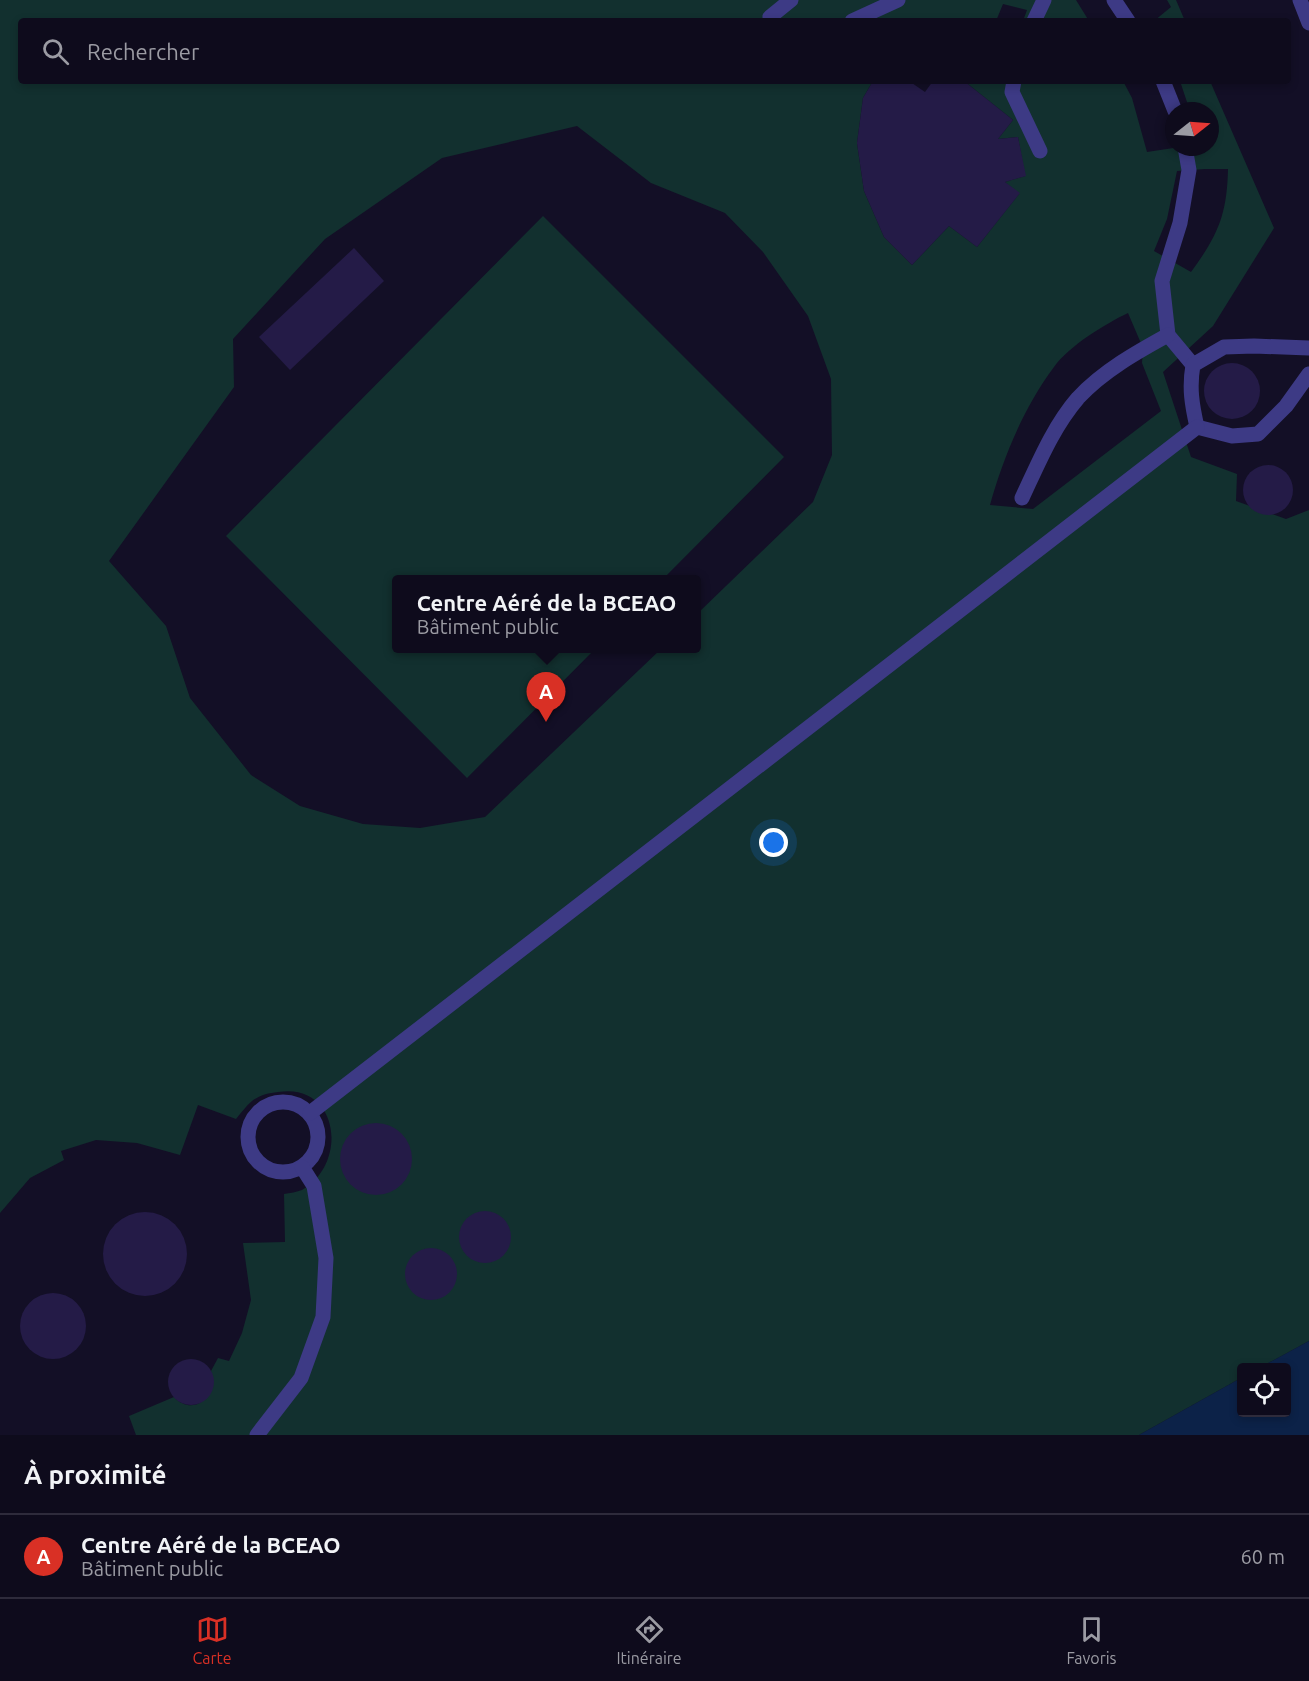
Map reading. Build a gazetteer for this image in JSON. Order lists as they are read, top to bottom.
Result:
{
  "north": "right",
  "page": {
    "search": "Rechercher",
    "popup": ["Centre Aéré de la BCEAO", "Bâtiment public"],
    "pins": "A",
    "heading": "À proximité",
    "list": [
      {
        "mark": "A",
        "name": "Centre Aéré de la BCEAO",
        "note": "Bâtiment public",
        "value": "60 m"
      }
    ],
    "nav": ["Carte", "Itinéraire", "Favoris"]
  }
}
